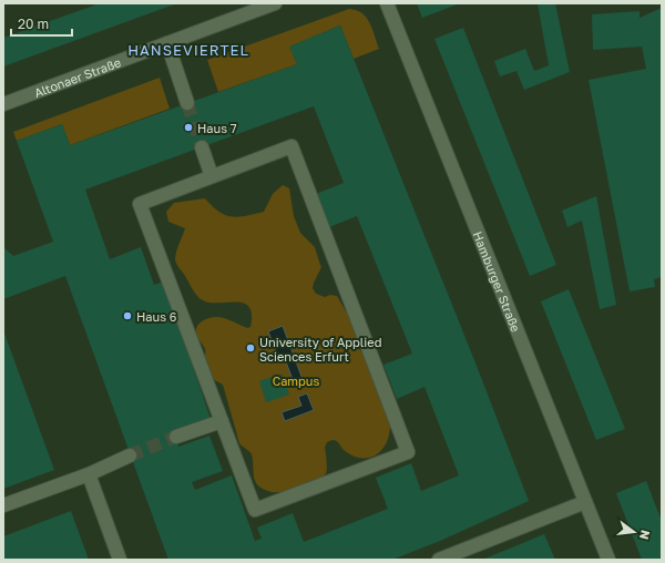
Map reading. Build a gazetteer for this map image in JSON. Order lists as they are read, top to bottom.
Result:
{
  "streets": {
    "street": ["Altonaer Straße", "Hamburger Straße"]
  },
  "districts": ["HANSEVIERTEL"],
  "parks": ["Campus"],
  "places": ["Haus 7", "Haus 6", "University of Applied Sciences Erfurt"],
  "scale_bar": "20 m",
  "north": "right"
}
